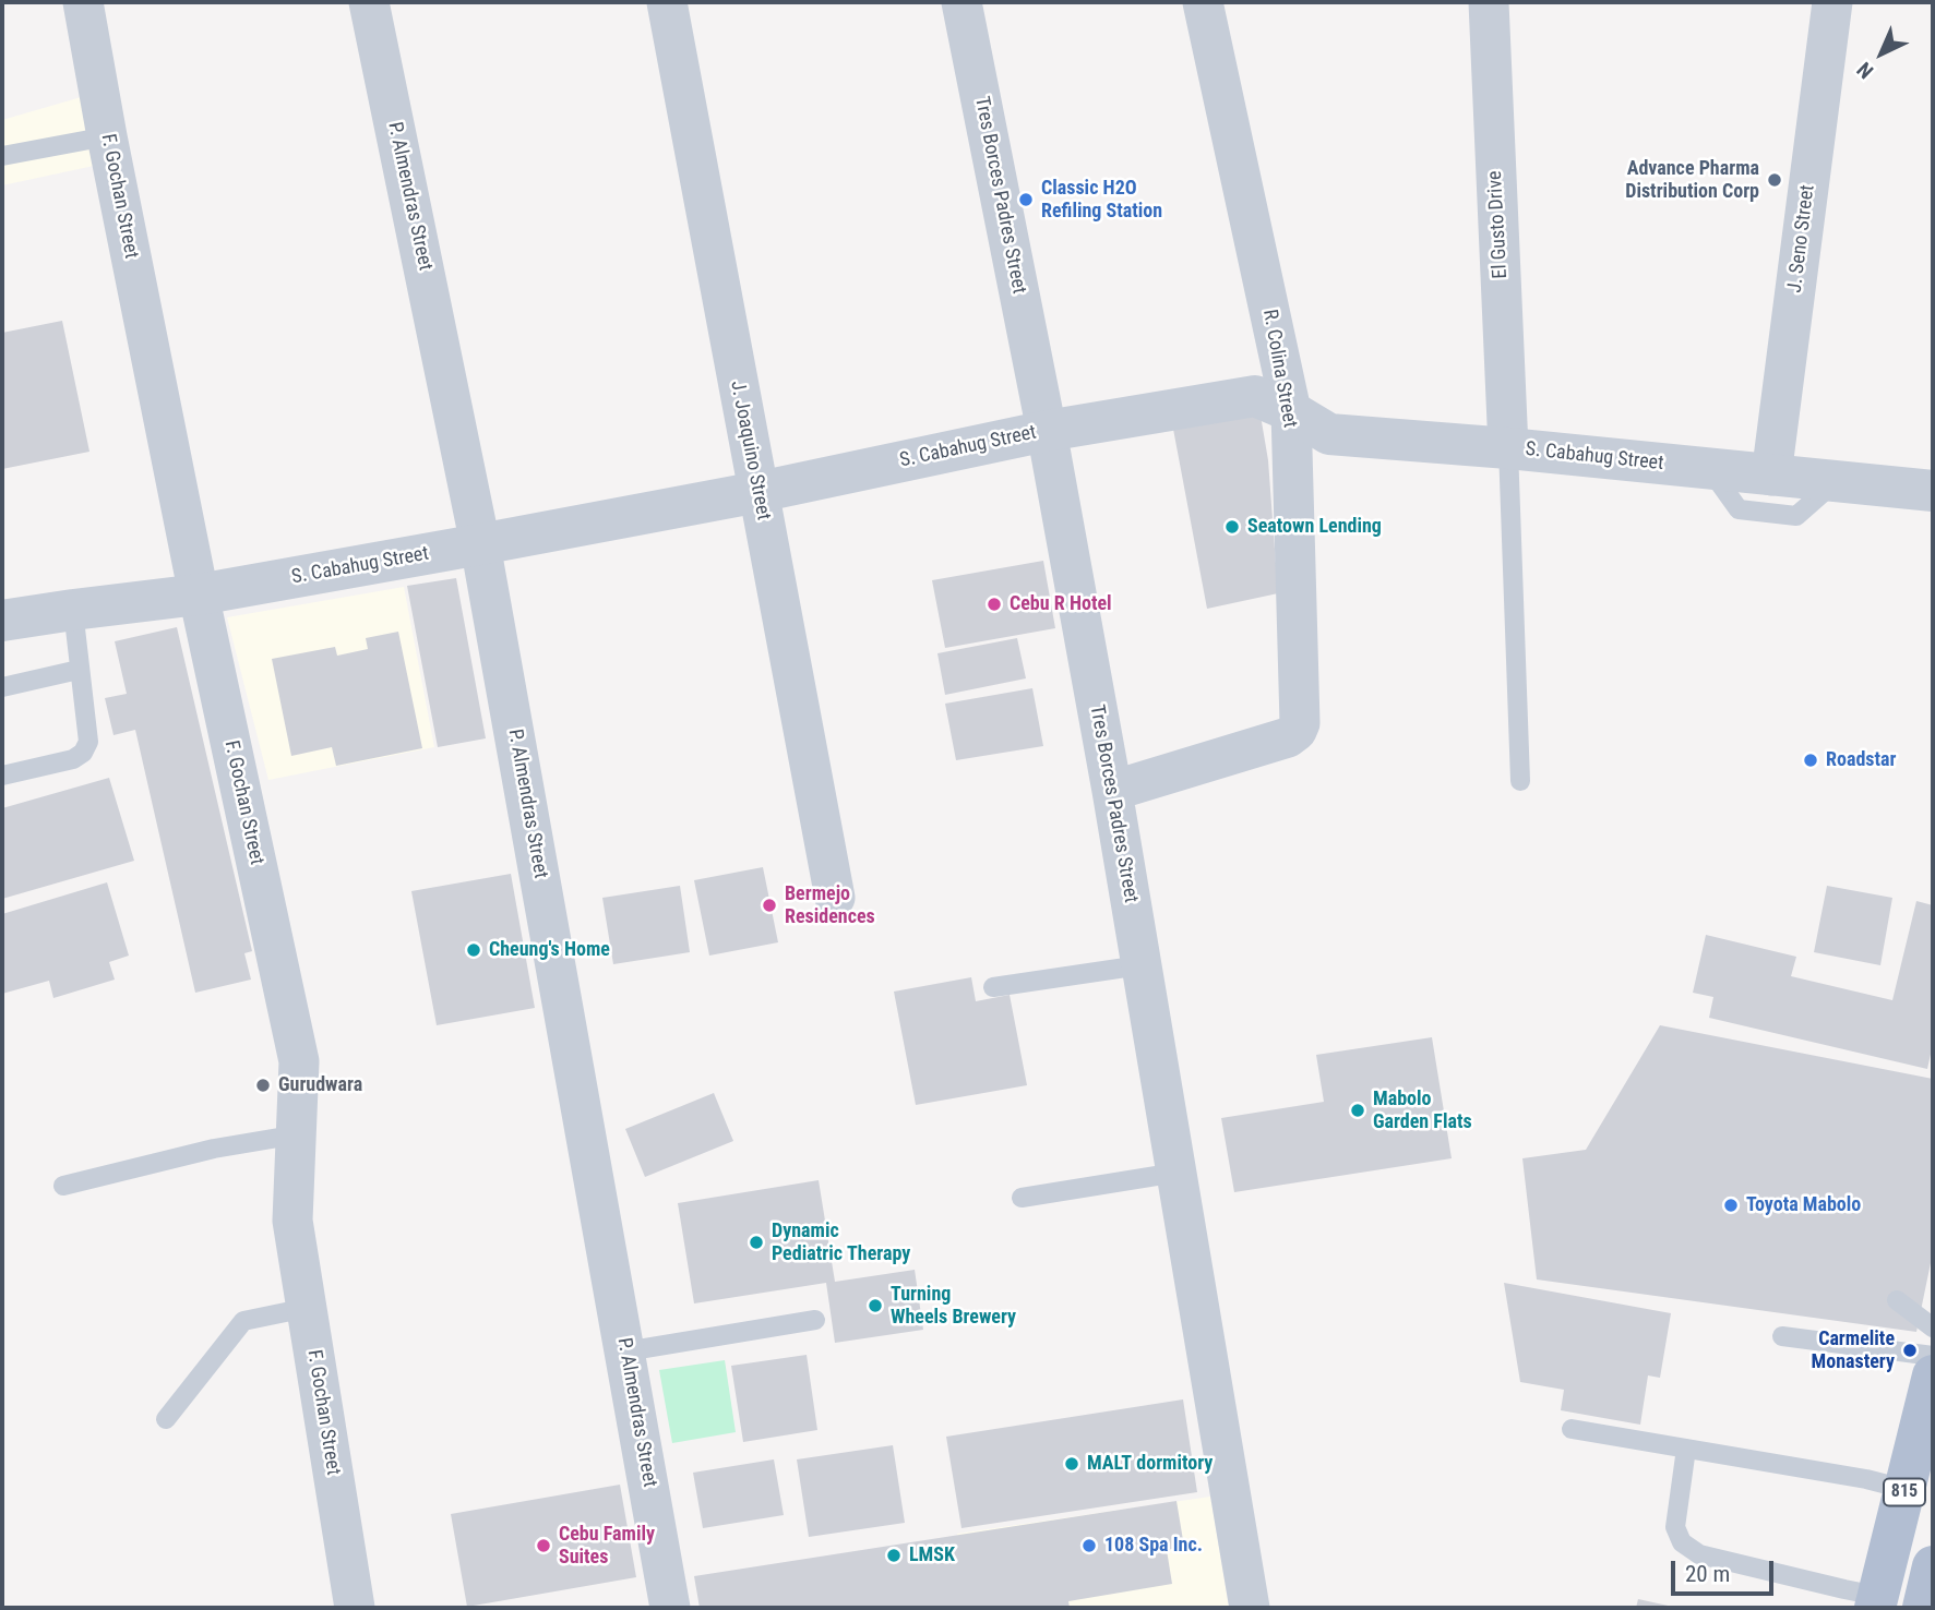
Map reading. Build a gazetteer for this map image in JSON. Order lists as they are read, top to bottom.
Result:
{
  "streets": {
    "main road": ["815"],
    "street": [
      "Tres Borces Padres Street",
      "F. Gochan Street",
      "P. Almendras Street",
      "El Gusto Drive",
      "J. Seno Street",
      "R. Colina Street",
      "S. Cabahug Street",
      "J. Joaquino Street"
    ]
  },
  "crossings": [
    ["Tres Borces Padres Street", "R. Colina Street"],
    ["Tres Borces Padres Street", "S. Cabahug Street"],
    ["F. Gochan Street", "S. Cabahug Street"],
    ["P. Almendras Street", "S. Cabahug Street"],
    ["El Gusto Drive", "S. Cabahug Street"],
    ["J. Seno Street", "S. Cabahug Street"],
    ["R. Colina Street", "S. Cabahug Street"],
    ["S. Cabahug Street", "J. Joaquino Street"]
  ],
  "places": [
    "Advance Pharma Distribution Corp",
    "Classic H2O Refiling Station",
    "Seatown Lending",
    "Cebu R Hotel",
    "Roadstar",
    "Bermejo Residences",
    "Cheung's Home",
    "Gurudwara",
    "Mabolo Garden Flats",
    "Toyota Mabolo",
    "Dynamic Pediatric Therapy",
    "Turning Wheels Brewery",
    "Carmelite Monastery",
    "MALT dormitory",
    "Cebu Family Suites",
    "108 Spa Inc.",
    "LMSK"
  ],
  "scale_bar": "20 m",
  "north": "bottom left"
}
